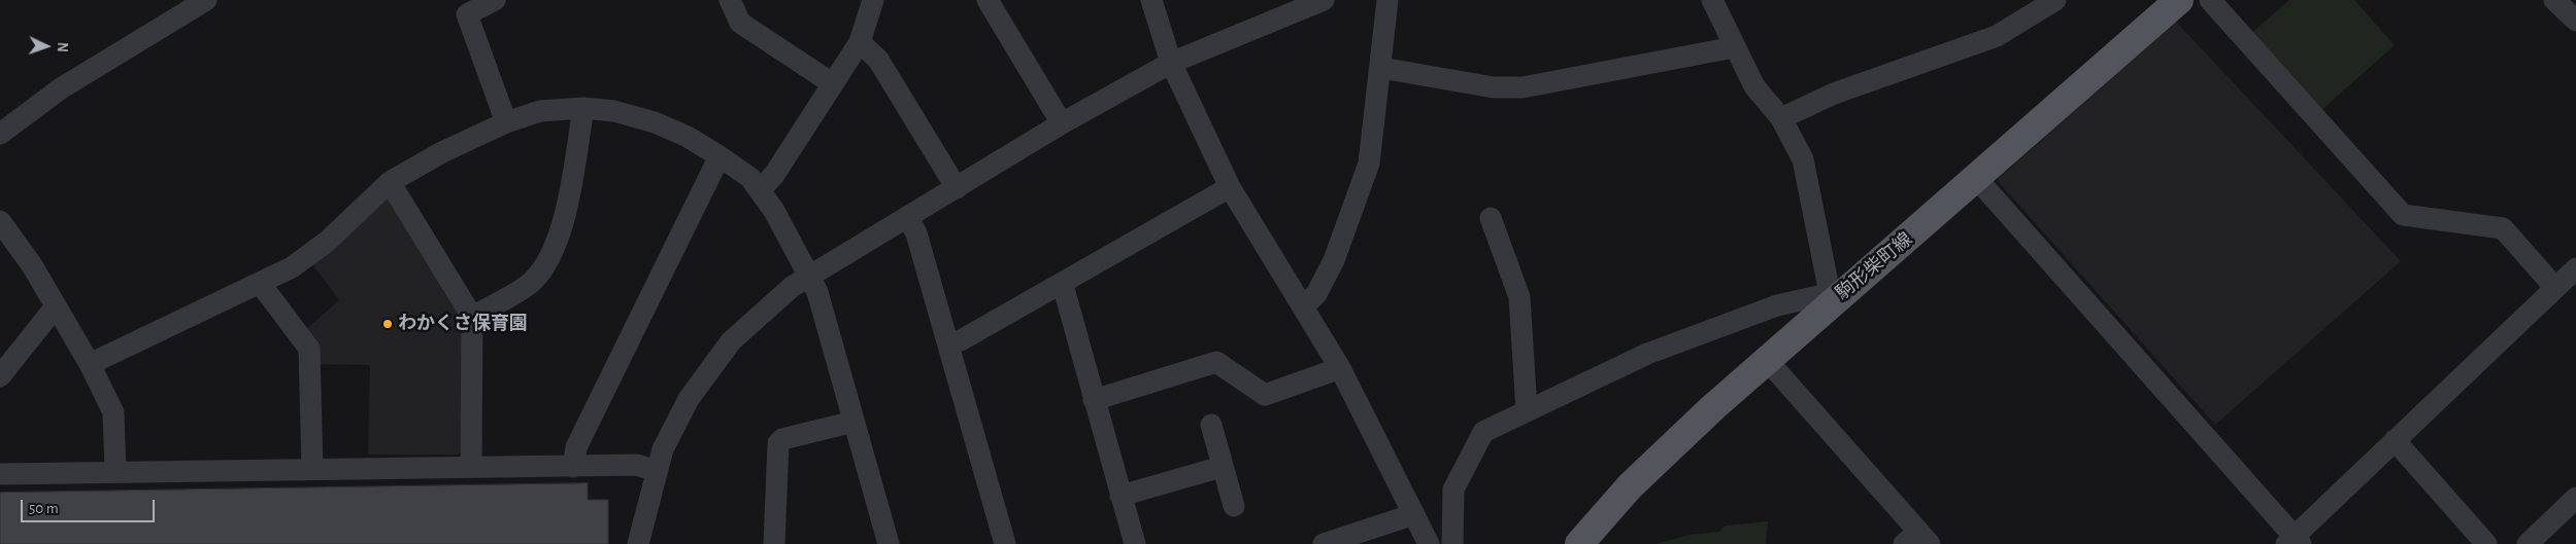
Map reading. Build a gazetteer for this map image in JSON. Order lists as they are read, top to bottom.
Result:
{
  "streets": {
    "main road": ["駒形柴町線"]
  },
  "places": ["わかくさ保育園"],
  "scale_bar": "50 m",
  "north": "right"
}
